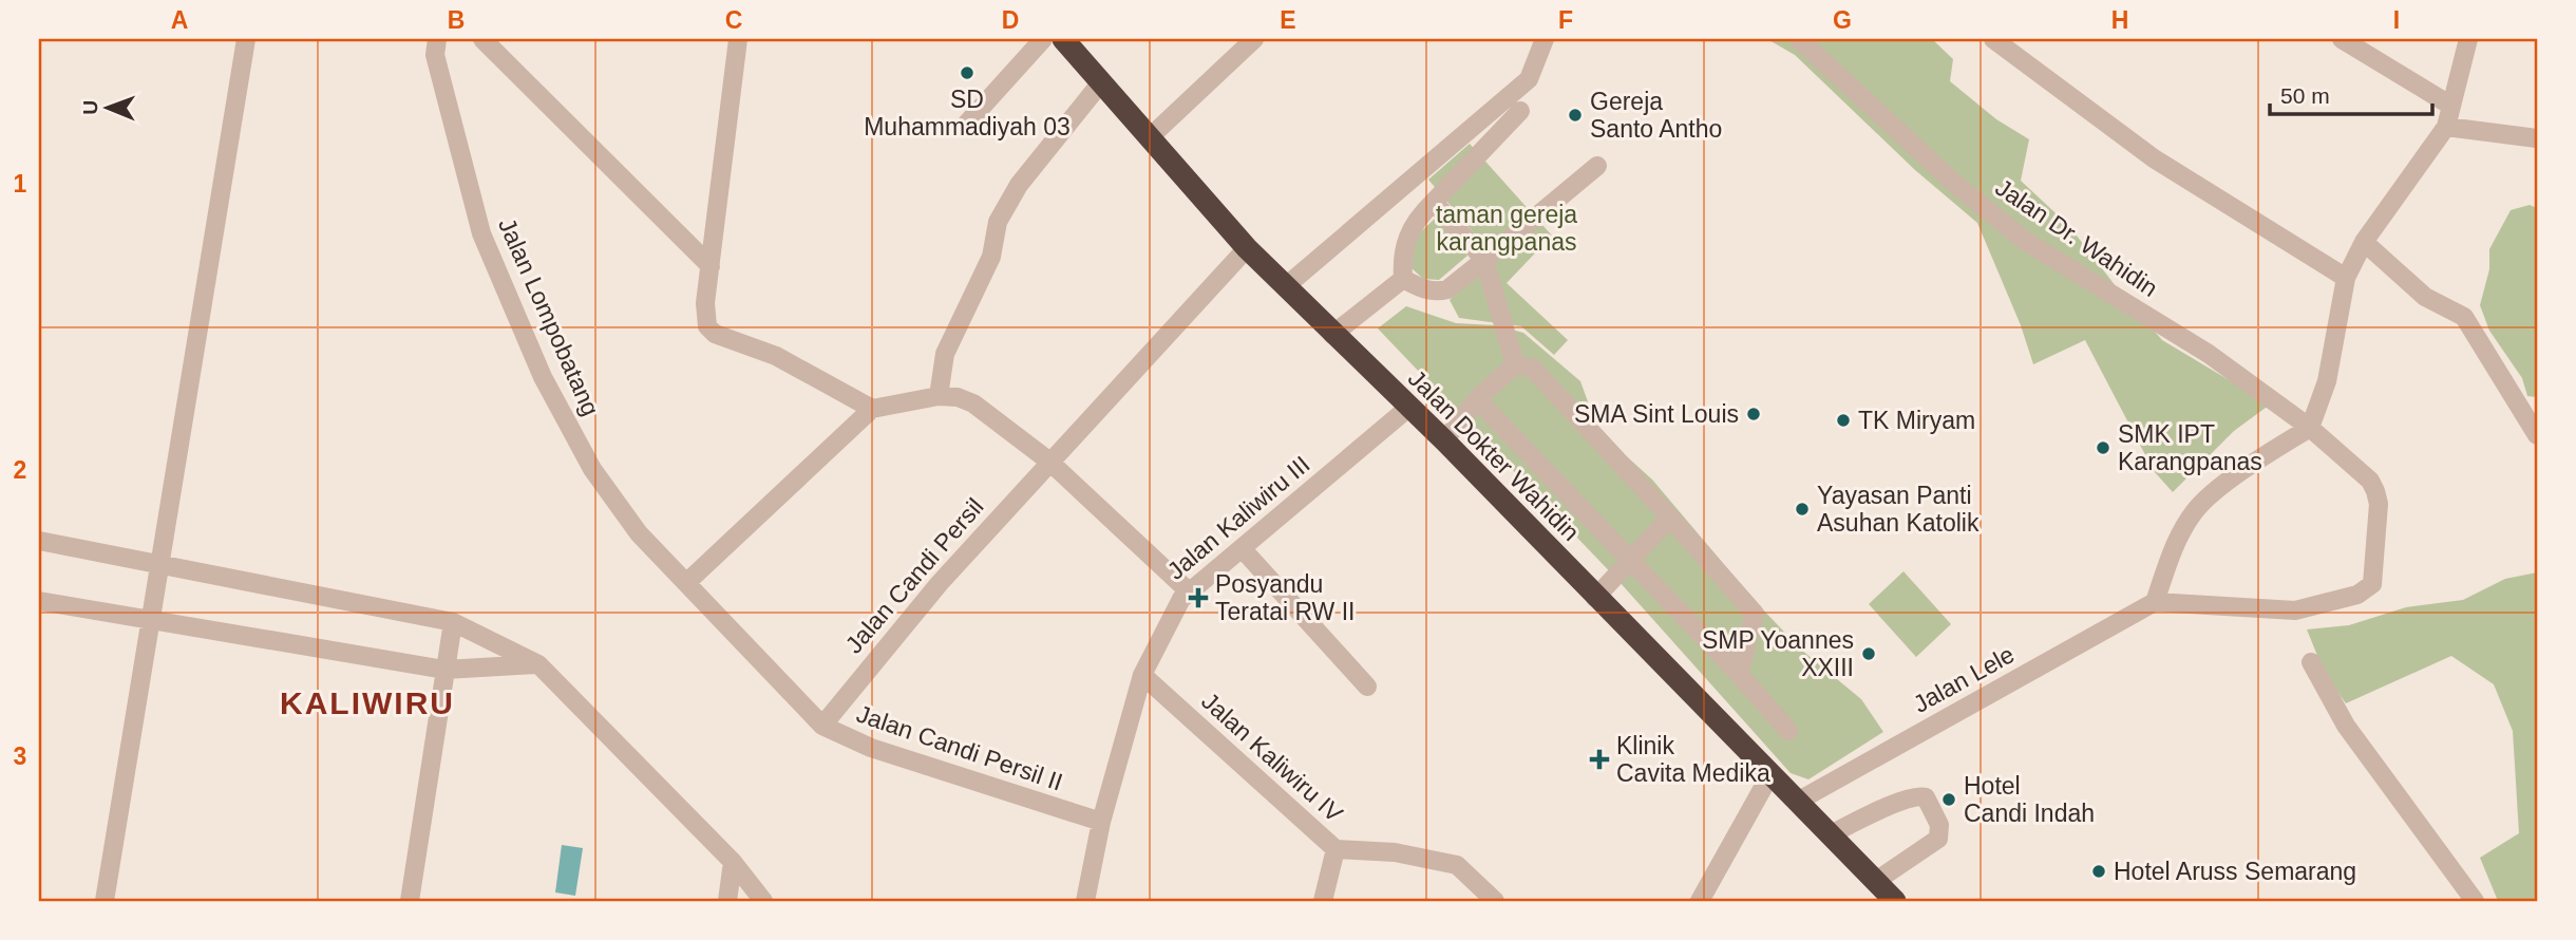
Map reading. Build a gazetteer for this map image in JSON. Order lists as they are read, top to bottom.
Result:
{
  "streets": {
    "highway": ["Jalan Dokter Wahidin"],
    "street": [
      "Jalan Dr. Wahidin",
      "Jalan Lompobatang",
      "Jalan Kaliwiru III",
      "Jalan Candi Persil",
      "Jalan Lele",
      "Jalan Candi Persil II",
      "Jalan Kaliwiru IV"
    ]
  },
  "crossings": [
    ["Jalan Lompobatang", "Jalan Candi Persil II"],
    ["Jalan Dokter Wahidin", "Jalan Kaliwiru III"],
    ["Jalan Dokter Wahidin", "Jalan Candi Persil"],
    ["Jalan Dokter Wahidin", "Jalan Lele"],
    ["Jalan Kaliwiru III", "Jalan Candi Persil II"],
    ["Jalan Kaliwiru III", "Jalan Kaliwiru IV"],
    ["Jalan Candi Persil", "Jalan Candi Persil II"]
  ],
  "districts": ["KALIWIRU"],
  "parks": ["taman gereja karangpanas"],
  "places": {
    "other": [
      "SD Muhammadiyah 03",
      "Gereja Santo Antho",
      "SMA Sint Louis",
      "TK Miryam",
      "SMK IPT Karangpanas",
      "Yayasan Panti Asuhan Katolik",
      "SMP Yoannes XXIII",
      "Hotel Candi Indah",
      "Hotel Aruss Semarang"
    ],
    "health": ["Posyandu Teratai RW II", "Klinik Cavita Medika"]
  },
  "scale_bar": "50 m",
  "north": "left",
  "grid": {
    "columns": [
      "A",
      "B",
      "C",
      "D",
      "E",
      "F",
      "G",
      "H",
      "I"
    ],
    "rows": ["1", "2", "3"]
  }
}
